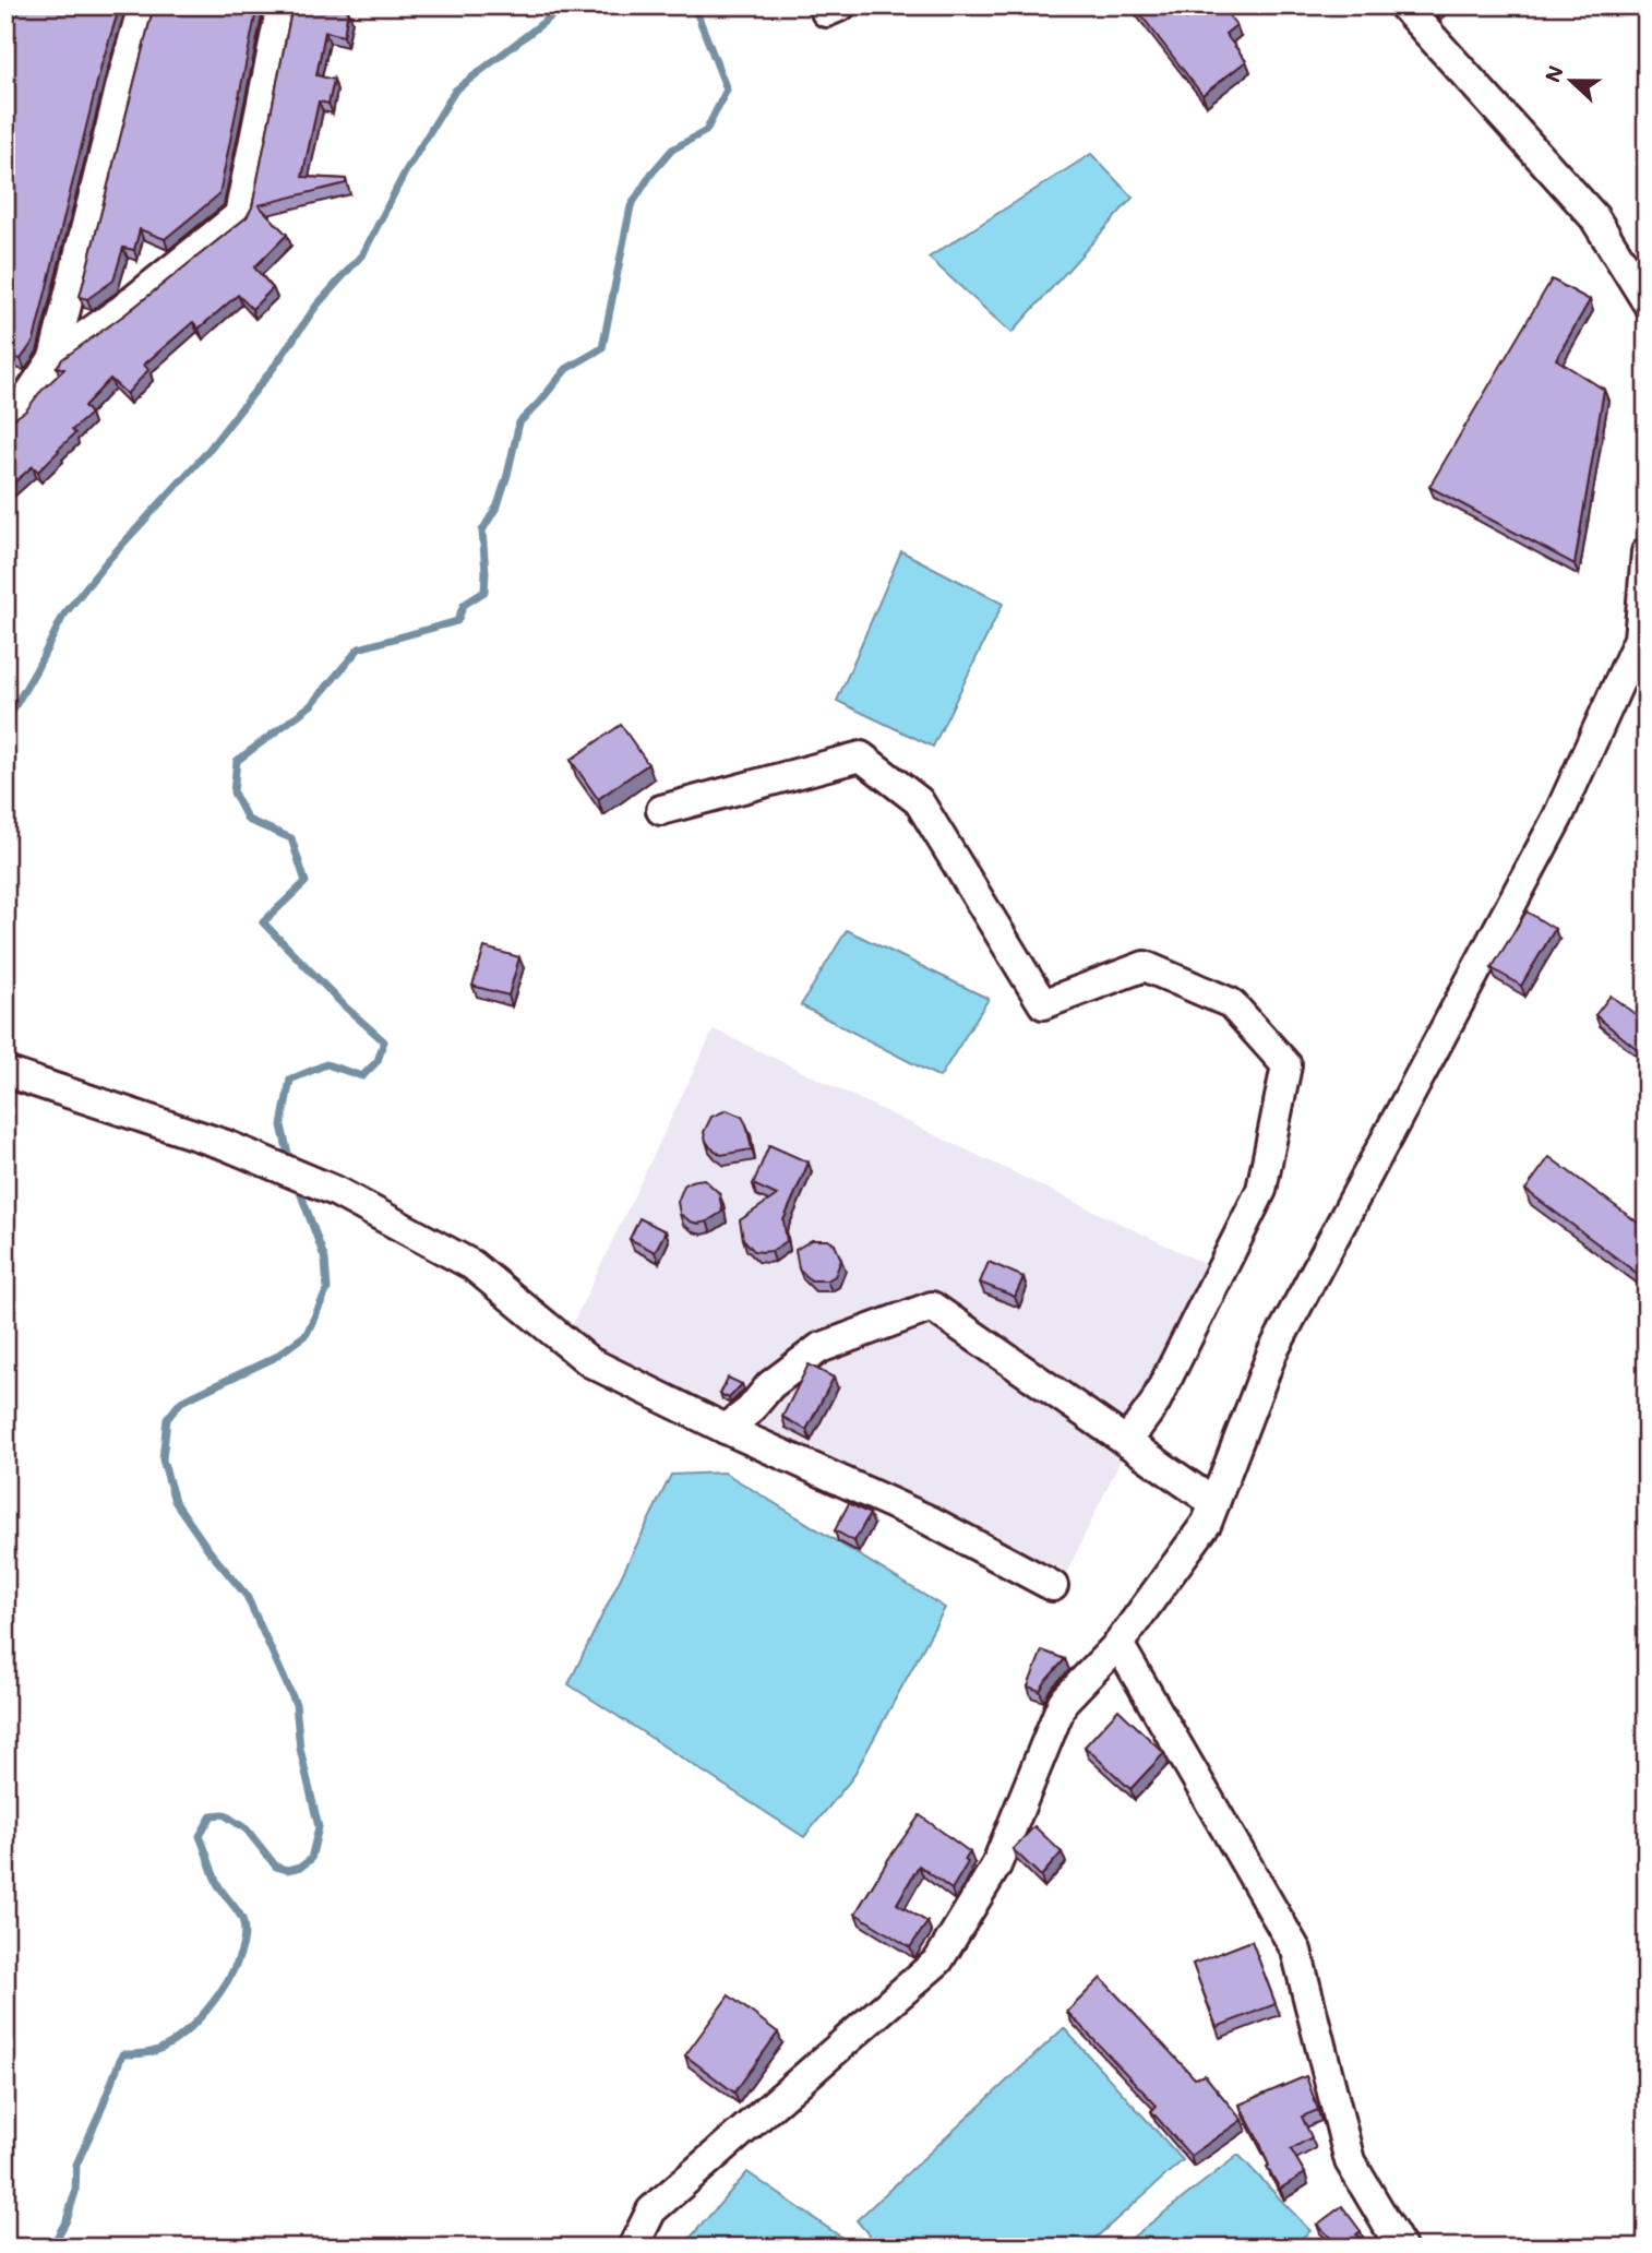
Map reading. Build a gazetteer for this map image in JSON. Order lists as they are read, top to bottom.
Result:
{
  "north": "left"
}
